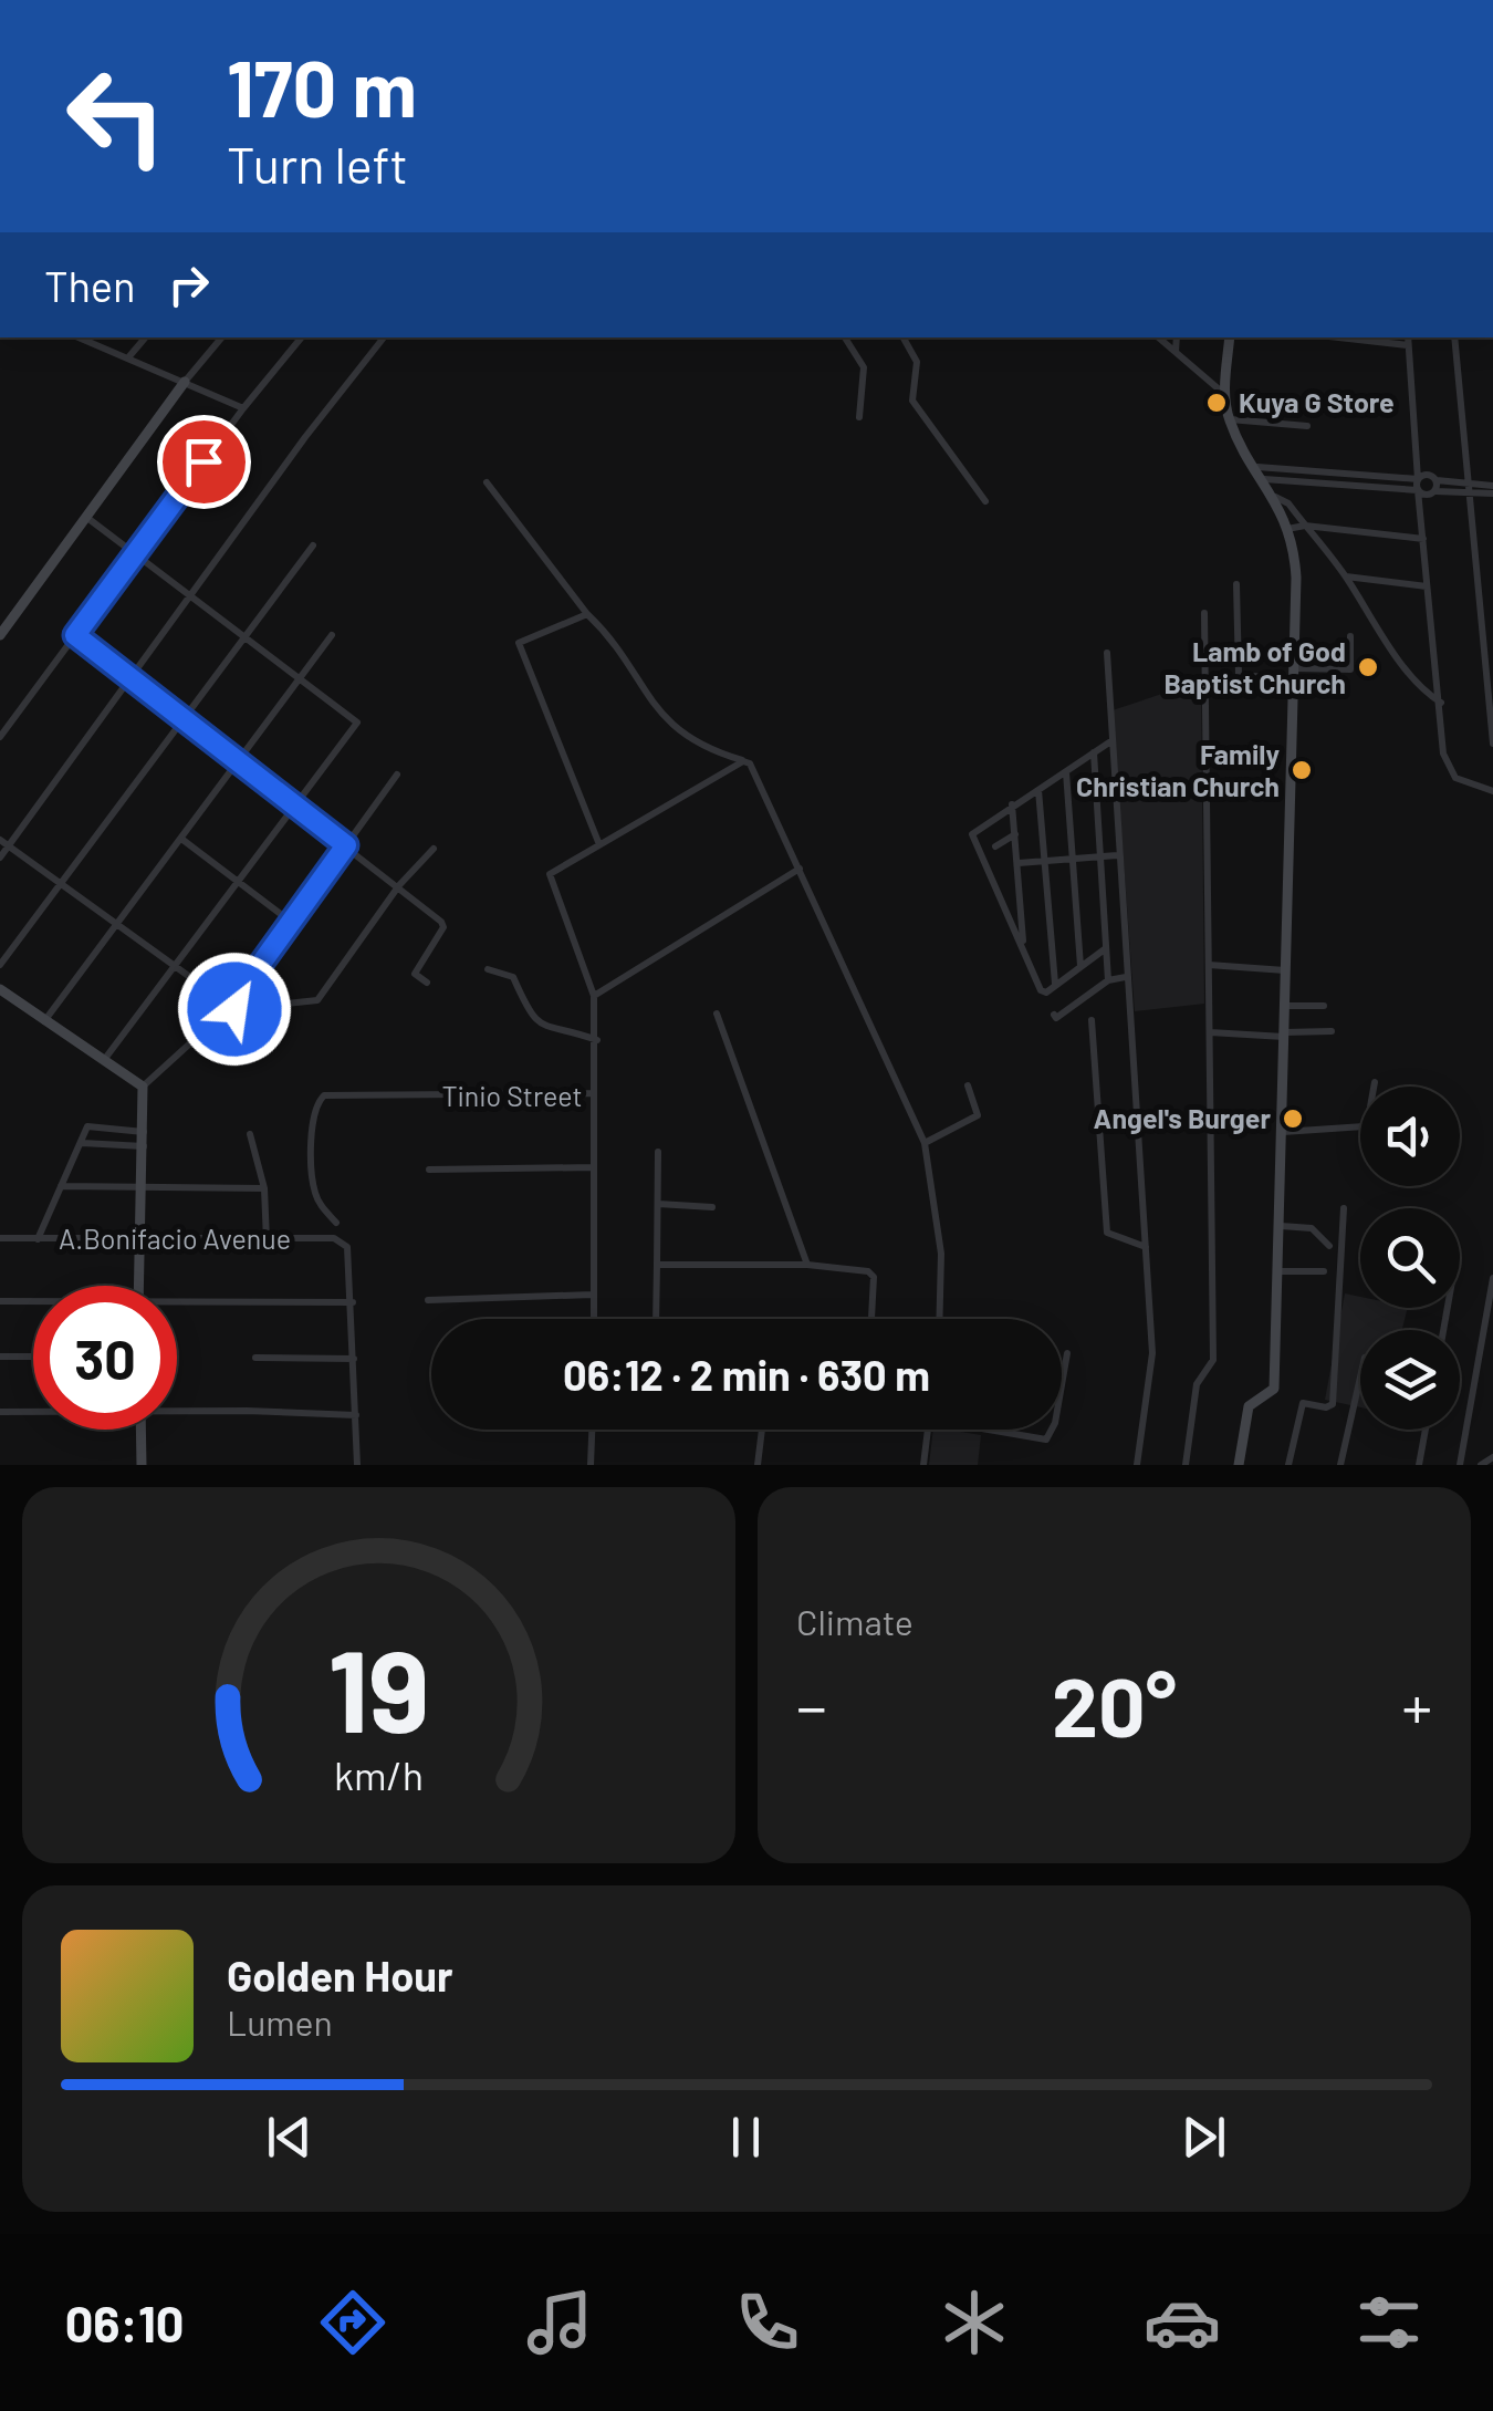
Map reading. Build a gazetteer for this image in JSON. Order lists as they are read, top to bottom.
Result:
{
  "streets": {
    "street": ["Tinio Street", "A.Bonifacio Avenue"]
  },
  "places": [
    "Kuya G Store",
    "Lamb of God Baptist Church",
    "Family Christian Church",
    "Angel's Burger"
  ],
  "page": {
    "turn": ["170 m", "Turn left"],
    "then": "Then",
    "limit": "30",
    "trip": "06:12 · 2 min · 630 m",
    "tile": "Climate",
    "heat": ["−", "20°", "+"],
    "song": ["Golden Hour", "Lumen"],
    "tabs": "06:10",
    "gauge": ["19", "km/h"]
  }
}
